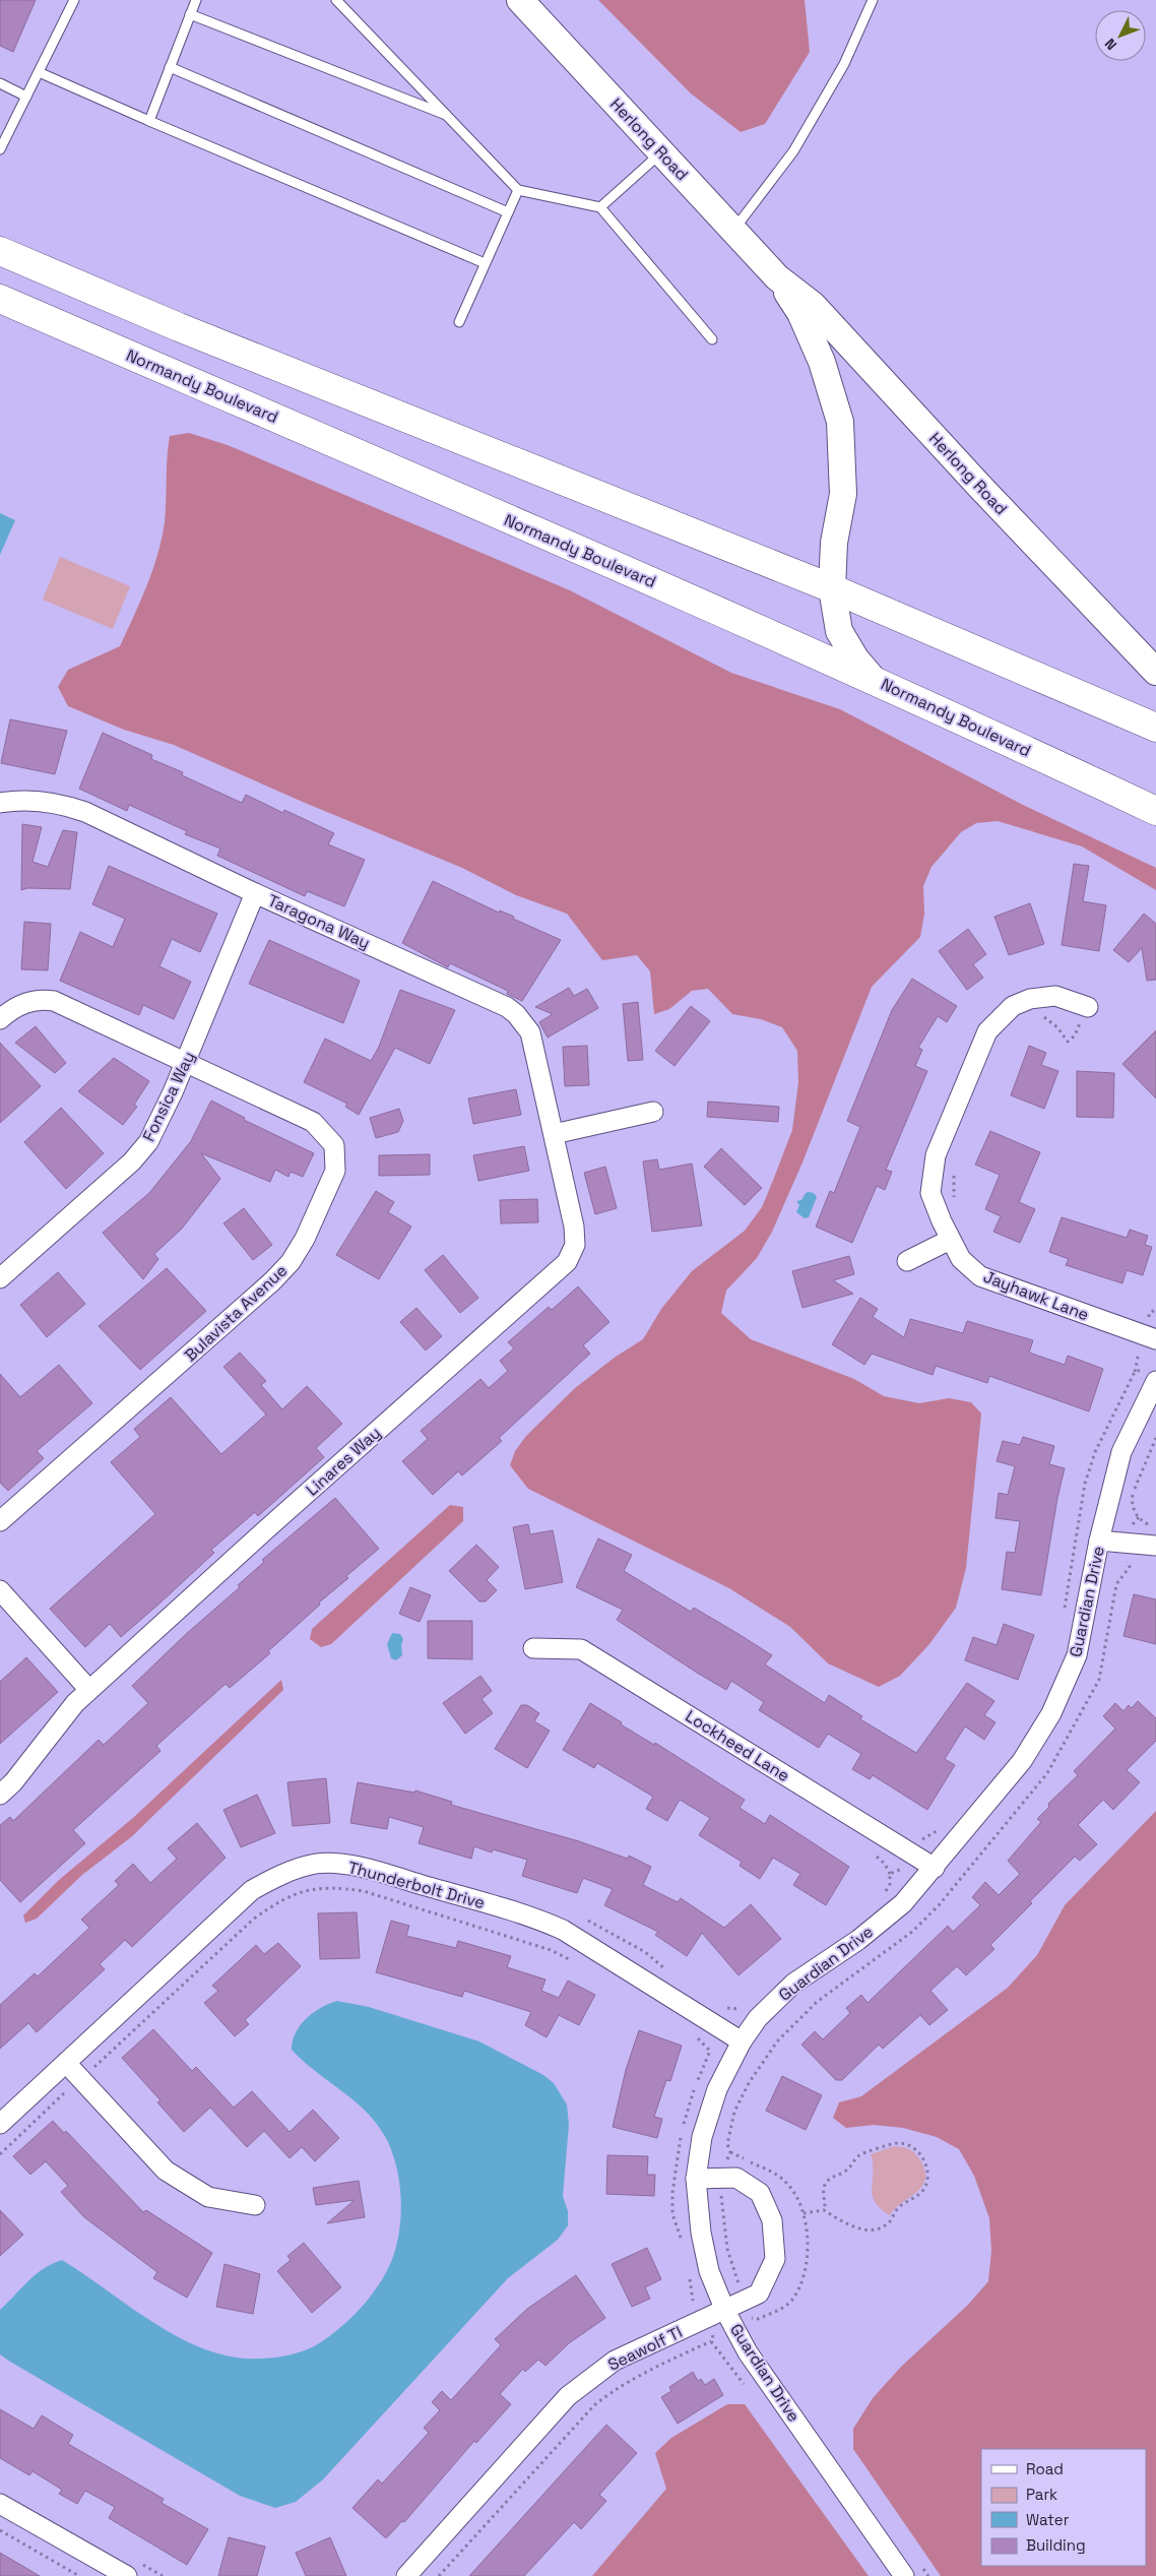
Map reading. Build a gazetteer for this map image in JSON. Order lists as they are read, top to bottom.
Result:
{
  "streets": {
    "main road": ["Normandy Boulevard"],
    "street": [
      "Herlong Road",
      "Taragona Way",
      "Fonsica Way",
      "Jayhawk Lane",
      "Bulavista Avenue",
      "Linares Way",
      "Guardian Drive",
      "Lockheed Lane",
      "Thunderbolt Drive",
      "Seawolf Tl"
    ]
  },
  "crossings": [
    ["Herlong Road", "Normandy Boulevard"],
    ["Taragona Way", "Fonsica Way"],
    ["Taragona Way", "Linares Way"],
    ["Fonsica Way", "Bulavista Avenue"],
    ["Guardian Drive", "Lockheed Lane"],
    ["Guardian Drive", "Thunderbolt Drive"],
    ["Guardian Drive", "Seawolf Tl"]
  ],
  "legend": [
    "Road",
    "Park",
    "Water",
    "Building"
  ],
  "north": "bottom left"
}
